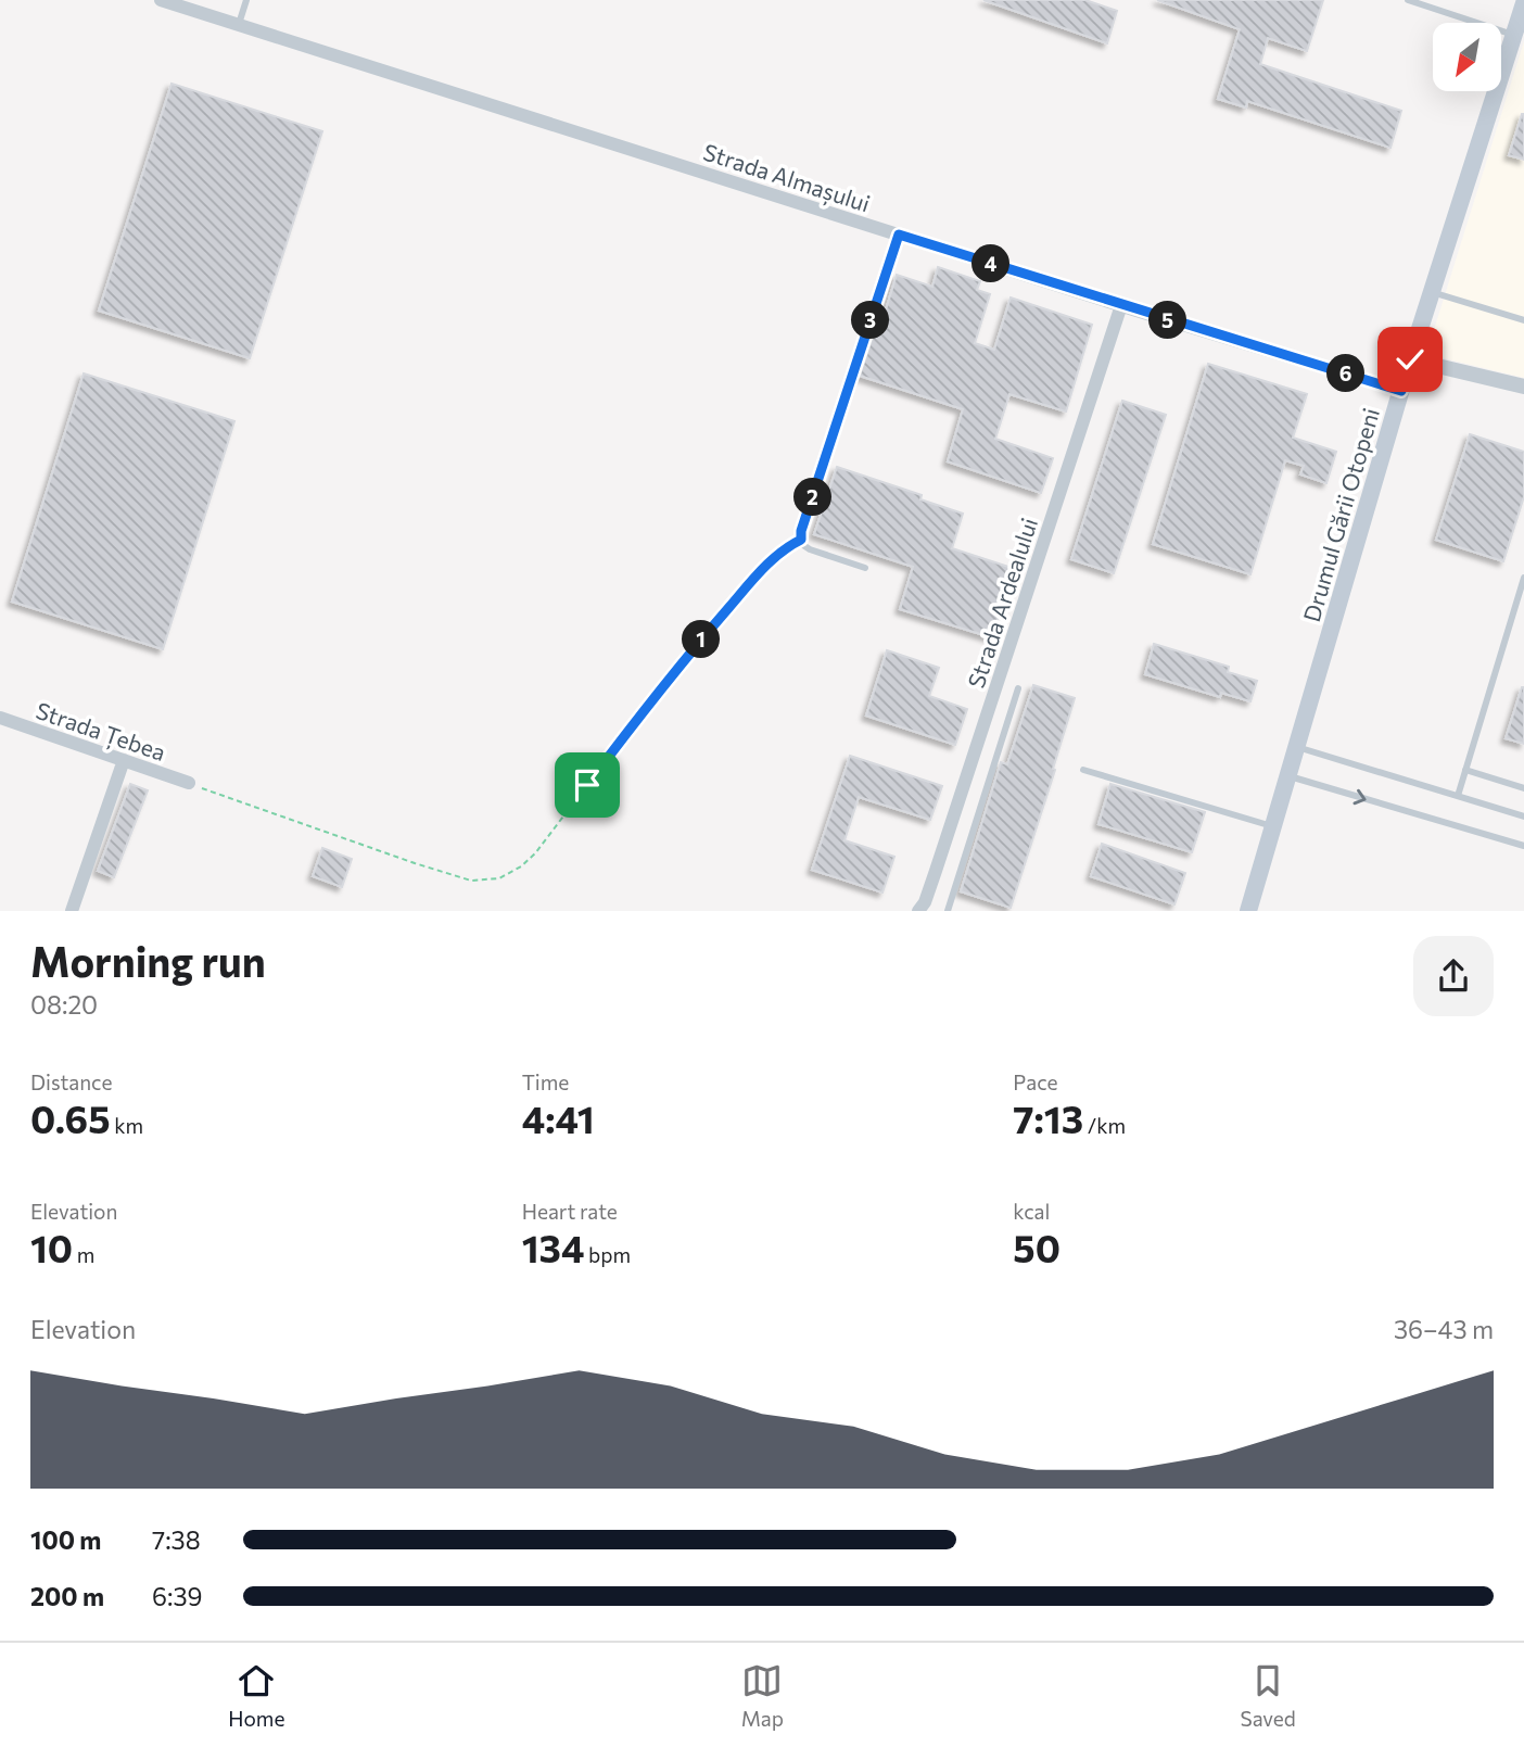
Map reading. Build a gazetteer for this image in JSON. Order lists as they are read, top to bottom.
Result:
{
  "streets": {
    "main road": ["Drumul Gării Otopeni"],
    "street": ["Strada Almașului", "Strada Ardealului", "Strada Țebea"]
  },
  "crossings": [
    ["Strada Almașului", "Drumul Gării Otopeni"],
    ["Strada Almașului", "Strada Ardealului"]
  ],
  "north": "bottom left",
  "page": {
    "pins": [
      "4",
      "3",
      "5",
      "6",
      "2",
      "1"
    ],
    "heading": ["Morning run", "08:20"],
    "stats": [
      ["Distance", "0.65 km"],
      ["Time", "4:41"],
      ["Pace", "7:13 /km"],
      ["Elevation", "10 m"],
      ["Heart rate", "134 bpm"],
      ["kcal", "50"]
    ],
    "chart": ["Elevation", "36–43 m"],
    "list": [
      {
        "name": "100 m",
        "note": "7:38"
      },
      {
        "name": "200 m",
        "note": "6:39"
      }
    ],
    "tabs": ["Home", "Map", "Saved"]
  }
}
